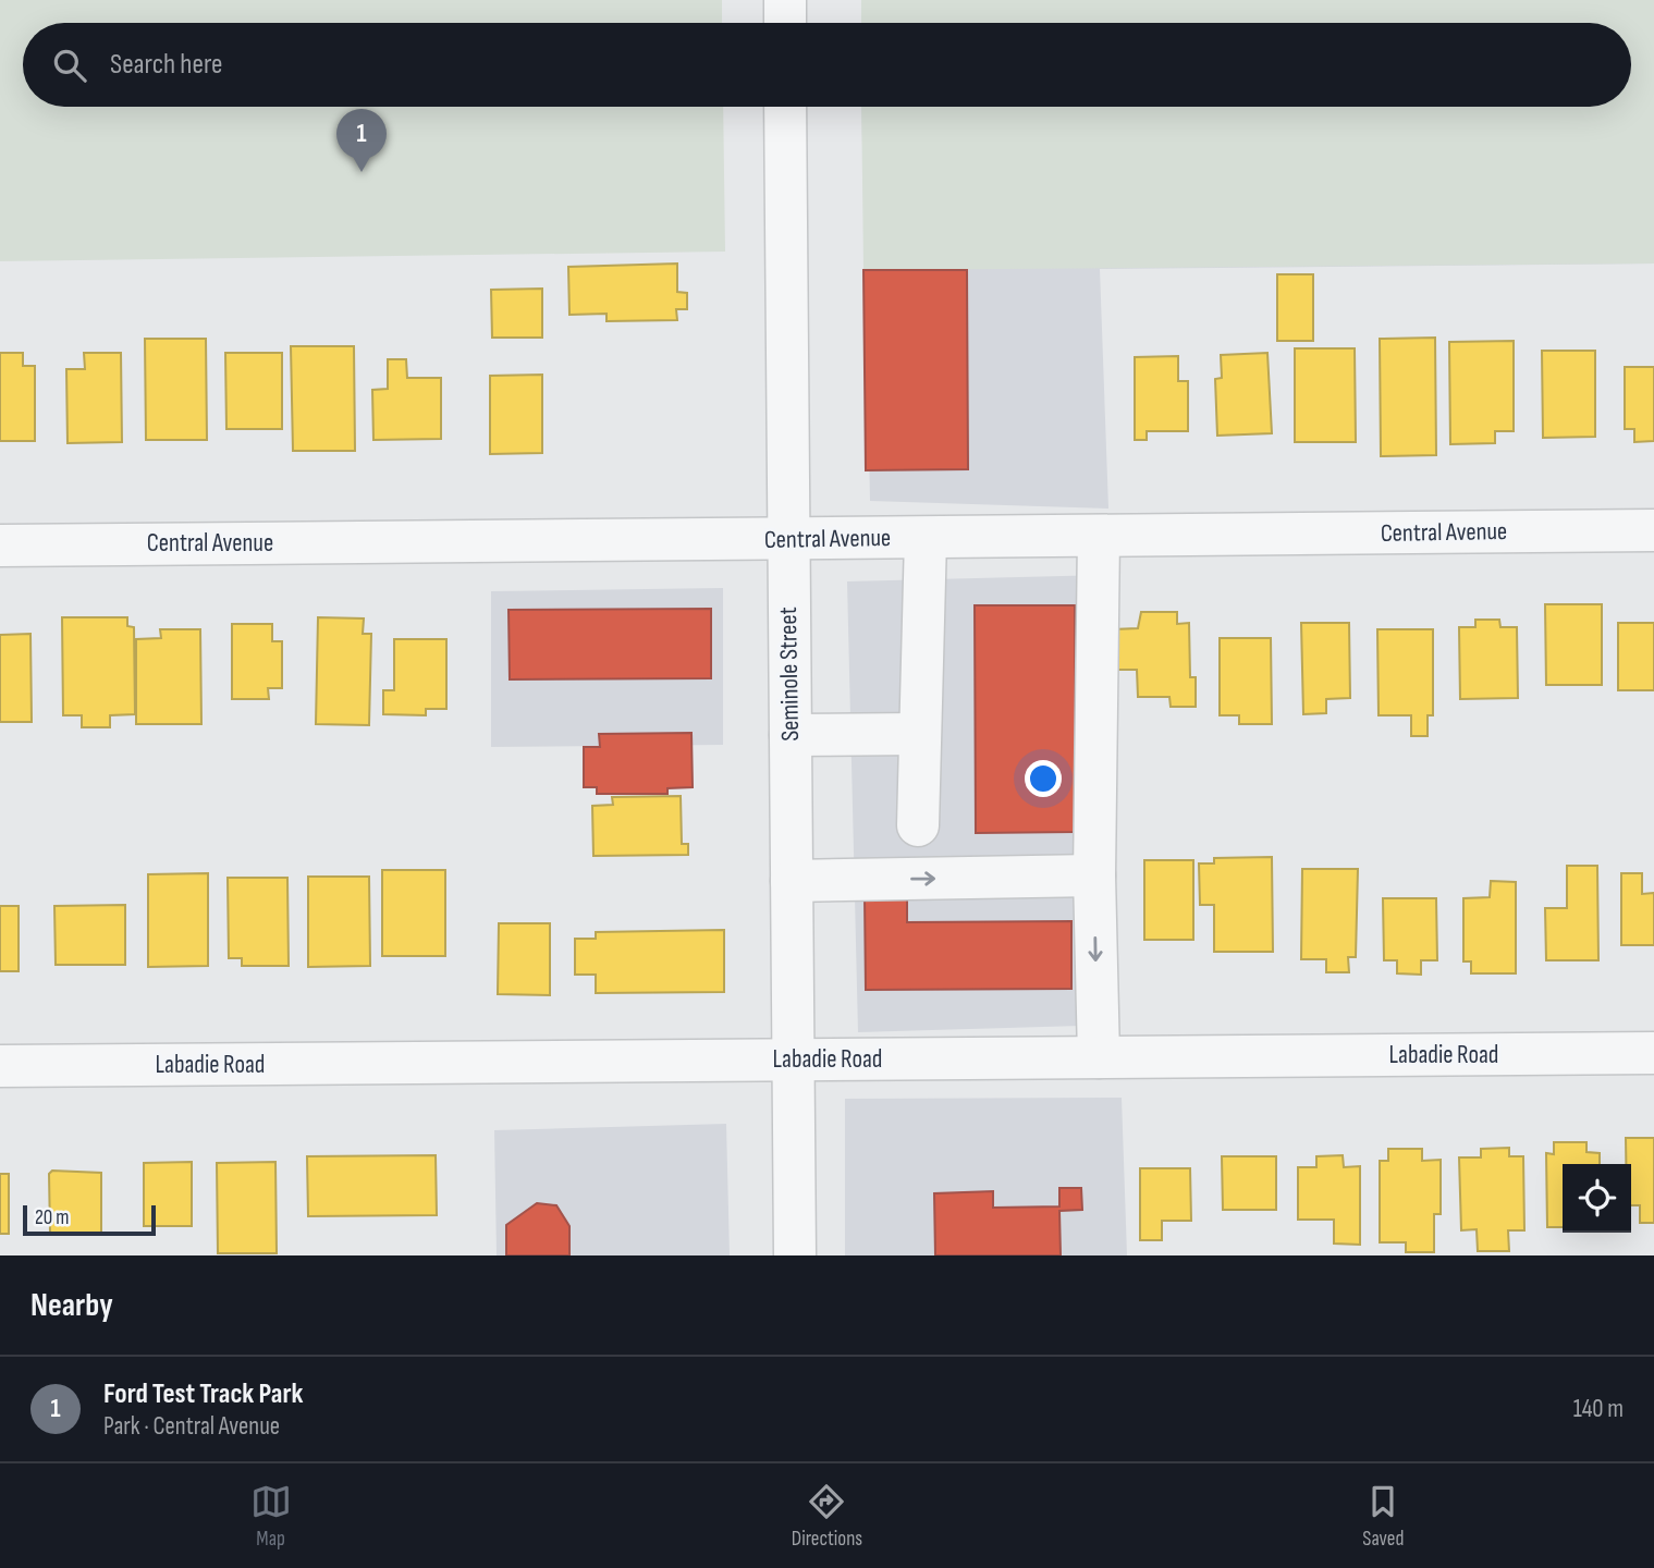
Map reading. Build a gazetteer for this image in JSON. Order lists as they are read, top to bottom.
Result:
{
  "streets": {
    "street": ["Central Avenue", "Seminole Street", "Labadie Road"]
  },
  "crossings": [
    ["Central Avenue", "Seminole Street"],
    ["Seminole Street", "Labadie Road"]
  ],
  "scale_bar": "20 m",
  "page": {
    "search": "Search here",
    "pins": "1",
    "scale": "20 m",
    "heading": "Nearby",
    "list": [
      {
        "mark": "1",
        "name": "Ford Test Track Park",
        "note": "Park · Central Avenue",
        "value": "140 m"
      }
    ],
    "nav": ["Map", "Directions", "Saved"]
  }
}
